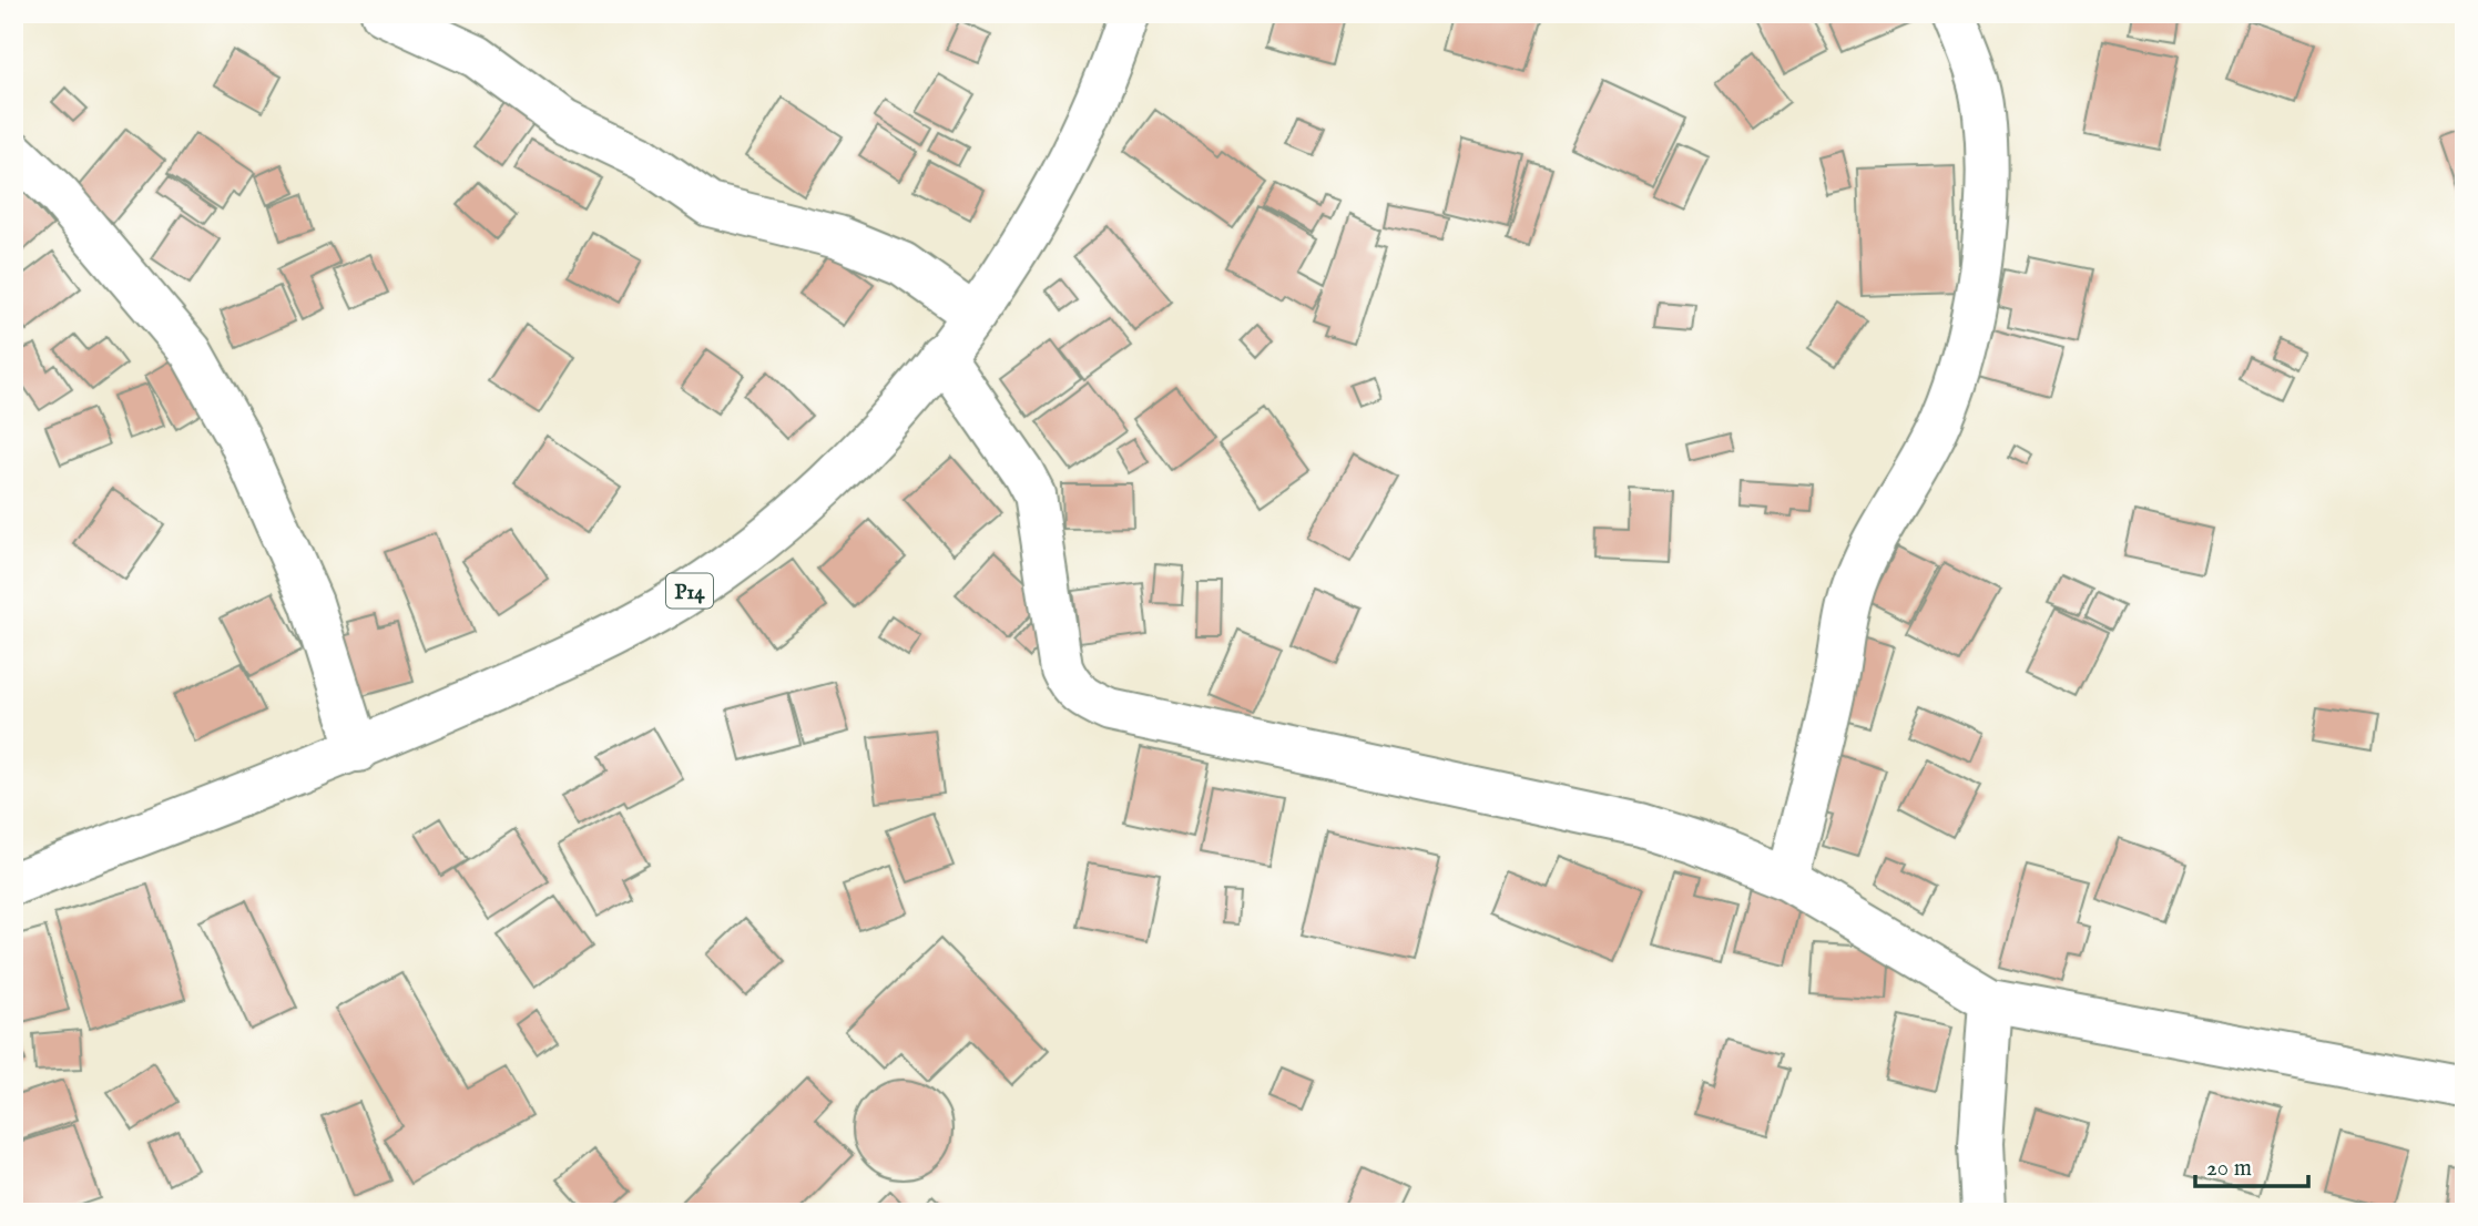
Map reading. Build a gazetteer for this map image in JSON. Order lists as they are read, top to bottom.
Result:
{
  "streets": {
    "street": ["P14"]
  },
  "scale_bar": "20 m"
}
